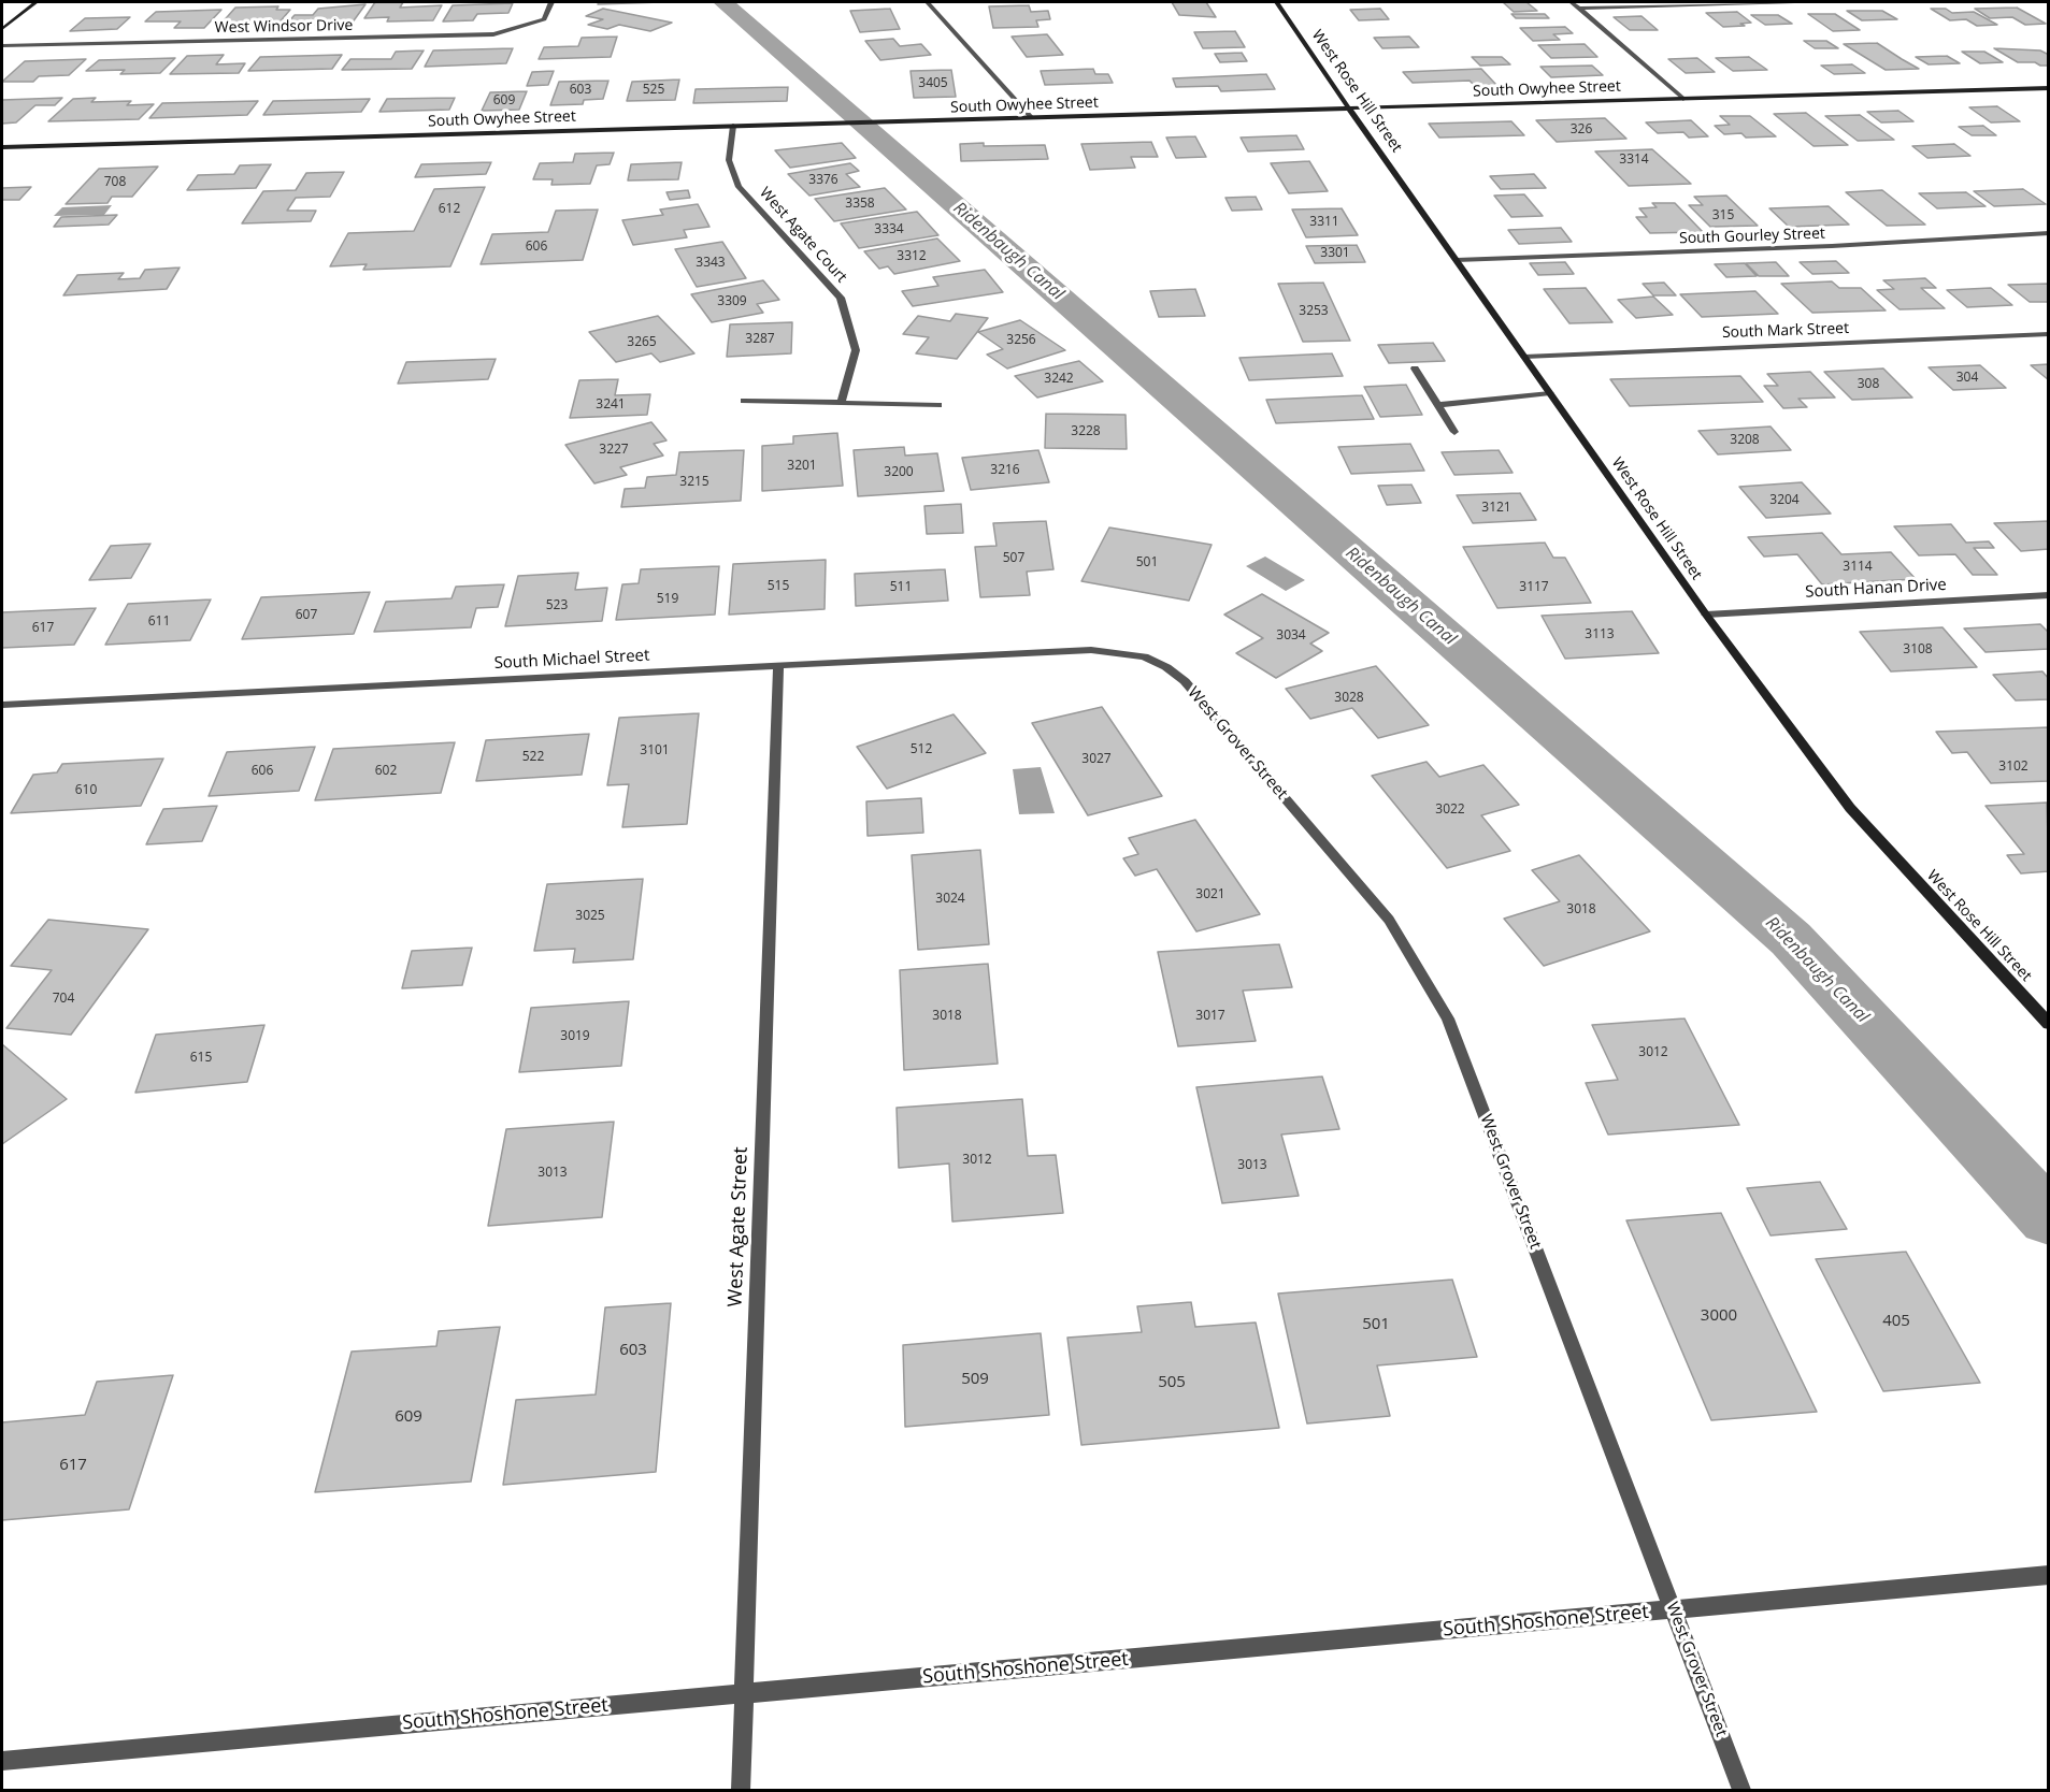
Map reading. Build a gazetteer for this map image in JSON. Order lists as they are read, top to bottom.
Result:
{
  "streets": {
    "street": [
      "West Windsor Drive",
      "South Owyhee Street",
      "West Rose Hill Street",
      "West Agate Court",
      "South Gourley Street",
      "South Mark Street",
      "South Hanan Drive",
      "South Michael Street",
      "West Grover Street",
      "West Agate Street",
      "South Shoshone Street"
    ]
  },
  "crossings": [
    ["South Owyhee Street", "West Rose Hill Street"],
    ["South Owyhee Street", "West Agate Court"],
    ["West Rose Hill Street", "South Gourley Street"],
    ["West Rose Hill Street", "South Mark Street"],
    ["West Rose Hill Street", "South Hanan Drive"],
    ["South Michael Street", "West Grover Street"],
    ["South Michael Street", "West Agate Street"],
    ["West Grover Street", "South Shoshone Street"],
    ["West Agate Street", "South Shoshone Street"]
  ],
  "water": ["Ridenbaugh Canal"],
  "house_numbers": [
    "3405",
    "603",
    "525",
    "609",
    "326",
    "3314",
    "3376",
    "708",
    "3358",
    "612",
    "315",
    "3311",
    "3334",
    "606",
    "3301",
    "3312",
    "3343",
    "3309",
    "3253",
    "3287",
    "3256",
    "3265",
    "304",
    "3242",
    "308",
    "3241",
    "3228",
    "3208",
    "3227",
    "3201",
    "3216",
    "3200",
    "3215",
    "3204",
    "3121",
    "507",
    "501",
    "3114",
    "515",
    "511",
    "3117",
    "519",
    "523",
    "607",
    "611",
    "617",
    "3113",
    "3034",
    "3108",
    "3028",
    "512",
    "3101",
    "522",
    "3027",
    "3102",
    "606",
    "602",
    "610",
    "3022",
    "3021",
    "3024",
    "3018",
    "3025",
    "704",
    "3018",
    "3017",
    "3019",
    "3012",
    "615",
    "3012",
    "3013",
    "3013",
    "3000",
    "405",
    "501",
    "603",
    "509",
    "505",
    "609",
    "617"
  ]
}
